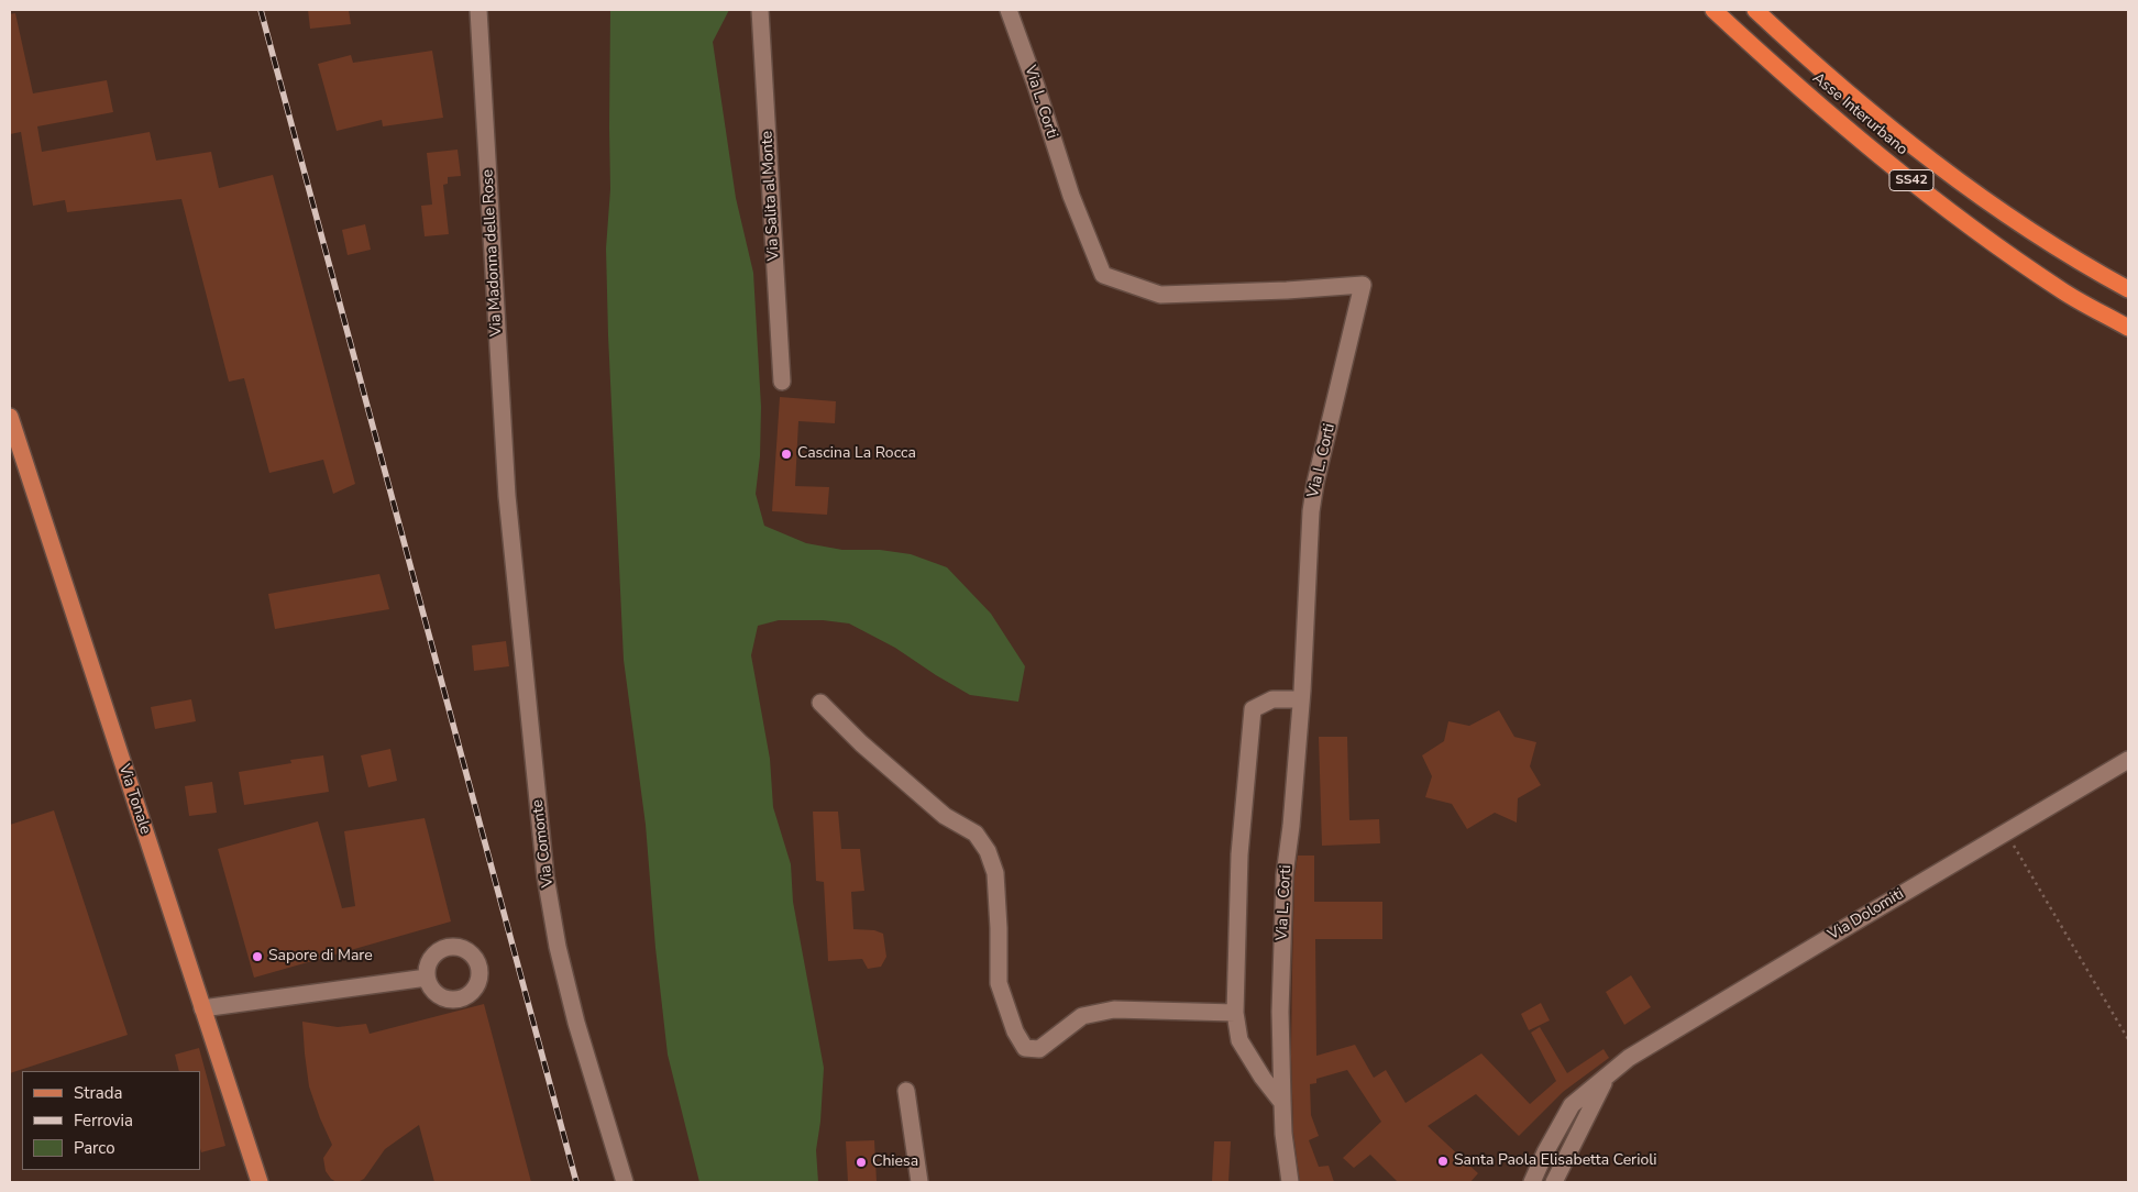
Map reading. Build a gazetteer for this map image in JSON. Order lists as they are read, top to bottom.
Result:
{
  "streets": {
    "highway": ["Asse Interurbano", "SS42"],
    "main road": ["Via Tonale"],
    "street": [
      "Via L. Corti",
      "Via Salita al Monte",
      "Via Madonna delle Rose",
      "Via Comonte",
      "Via Dolomiti"
    ]
  },
  "crossings": [
    ["Via Madonna delle Rose", "Via Comonte"]
  ],
  "places": [
    "Cascina La Rocca",
    "Sapore di Mare",
    "Santa Paola Elisabetta Cerioli",
    "Chiesa"
  ],
  "legend": ["Strada", "Ferrovia", "Parco"]
}
